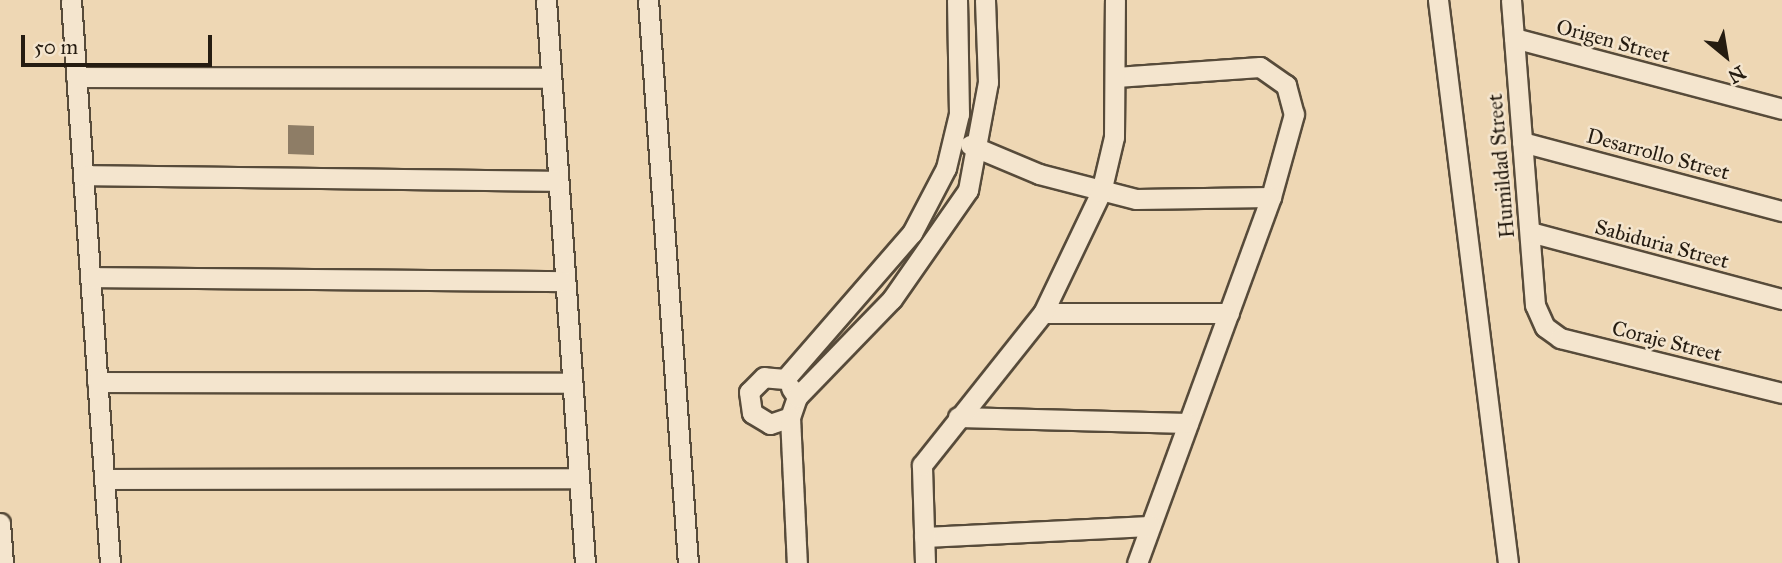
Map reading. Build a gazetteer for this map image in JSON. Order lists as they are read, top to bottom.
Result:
{
  "streets": {
    "street": [
      "Origen Street",
      "Desarrollo Street",
      "Humildad Street",
      "Sabiduria Street",
      "Coraje Street"
    ]
  },
  "crossings": [
    ["Origen Street", "Humildad Street"],
    ["Desarrollo Street", "Humildad Street"],
    ["Humildad Street", "Sabiduria Street"],
    ["Humildad Street", "Coraje Street"]
  ],
  "scale_bar": "50 m",
  "north": "bottom right"
}
